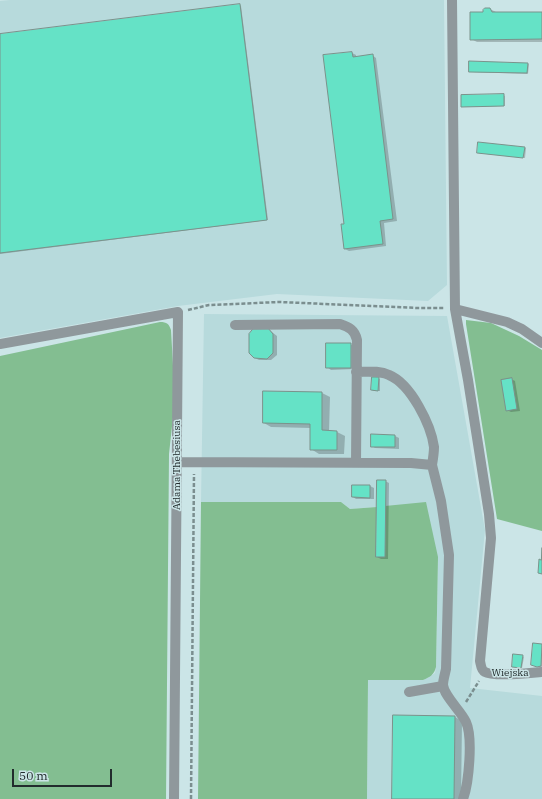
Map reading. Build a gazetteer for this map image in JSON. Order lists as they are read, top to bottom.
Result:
{
  "streets": {
    "street": ["Adama Thebesiusa", "Wiejska"]
  },
  "scale_bar": "50 m"
}
